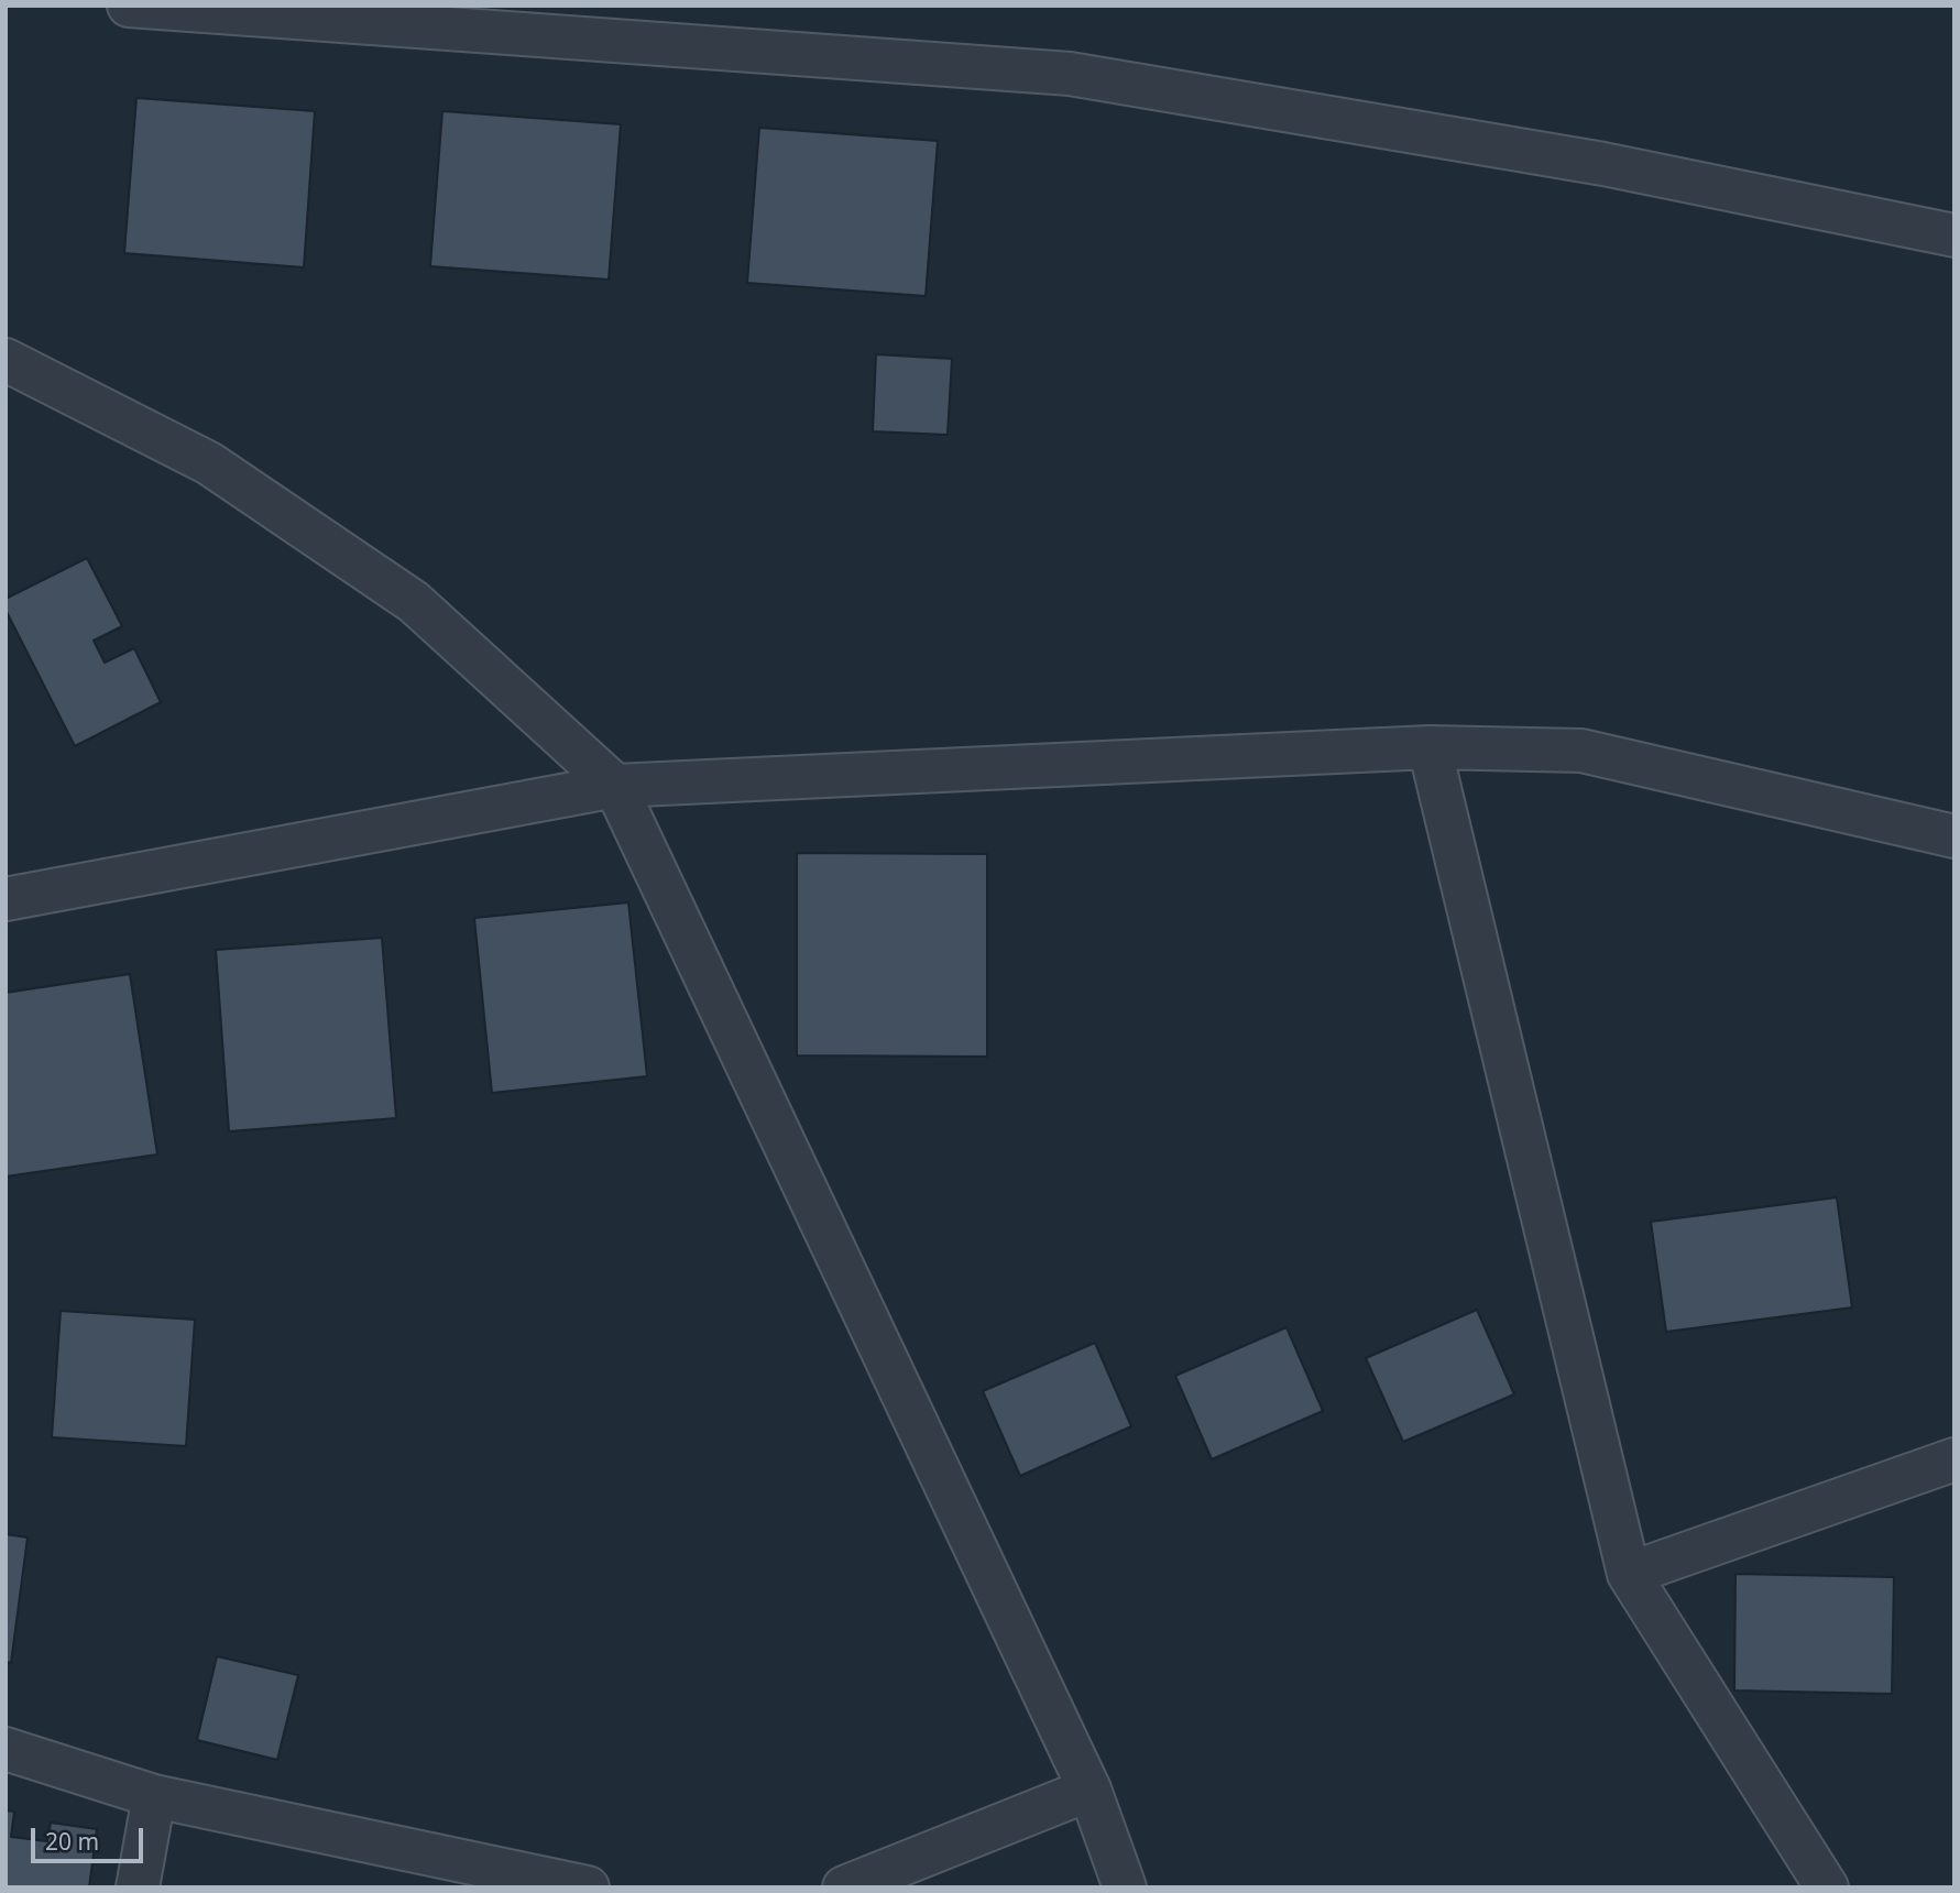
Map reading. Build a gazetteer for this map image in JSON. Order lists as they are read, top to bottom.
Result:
{
  "scale_bar": "20 m"
}
